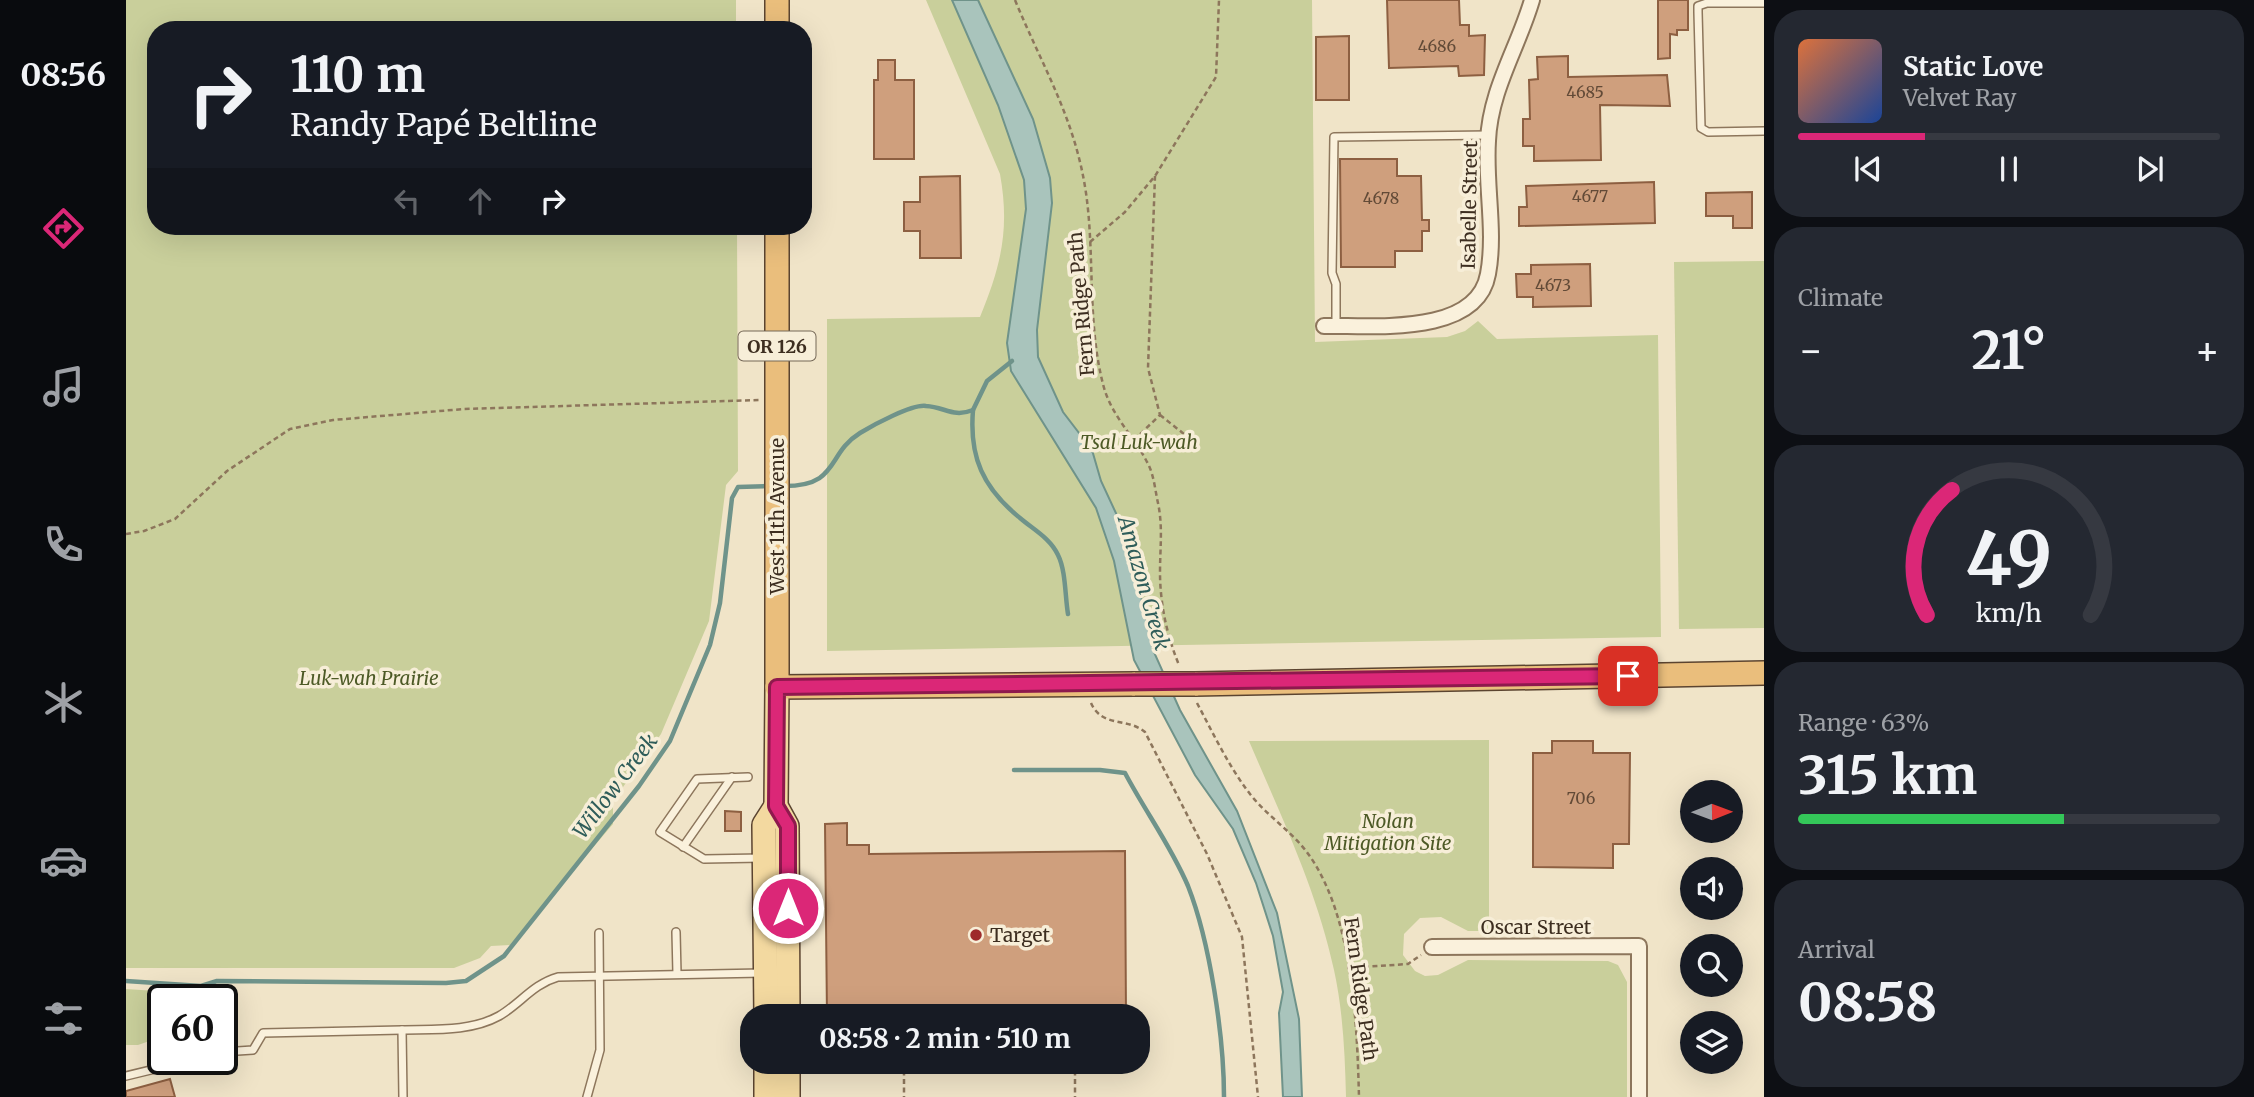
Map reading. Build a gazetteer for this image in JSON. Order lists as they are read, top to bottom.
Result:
{
  "streets": {
    "highway": ["OR 126", "West 11th Avenue"],
    "street": ["Isabelle Street", "Oscar Street"],
    "path": ["Fern Ridge Path"]
  },
  "water": ["Amazon Creek", "Willow Creek"],
  "parks": ["Tsal Luk-wah", "Luk-wah Prairie", "Nolan Mitigation Site"],
  "places": ["Target"],
  "house_numbers": [
    "4686",
    "4685",
    "4677",
    "4678",
    "4673",
    "706"
  ],
  "north": "right",
  "page": {
    "tabs": "08:56",
    "turn": ["110 m", "Randy Papé Beltline"],
    "song": ["Static Love", "Velvet Ray"],
    "tile": [
      "Climate",
      ["Range · 63%", "315 km"],
      ["Arrival", "08:58"]
    ],
    "heat": ["−", "21°", "+"],
    "limit": "60",
    "trip": "08:58 · 2 min · 510 m",
    "gauge": ["49", "km/h"]
  }
}
